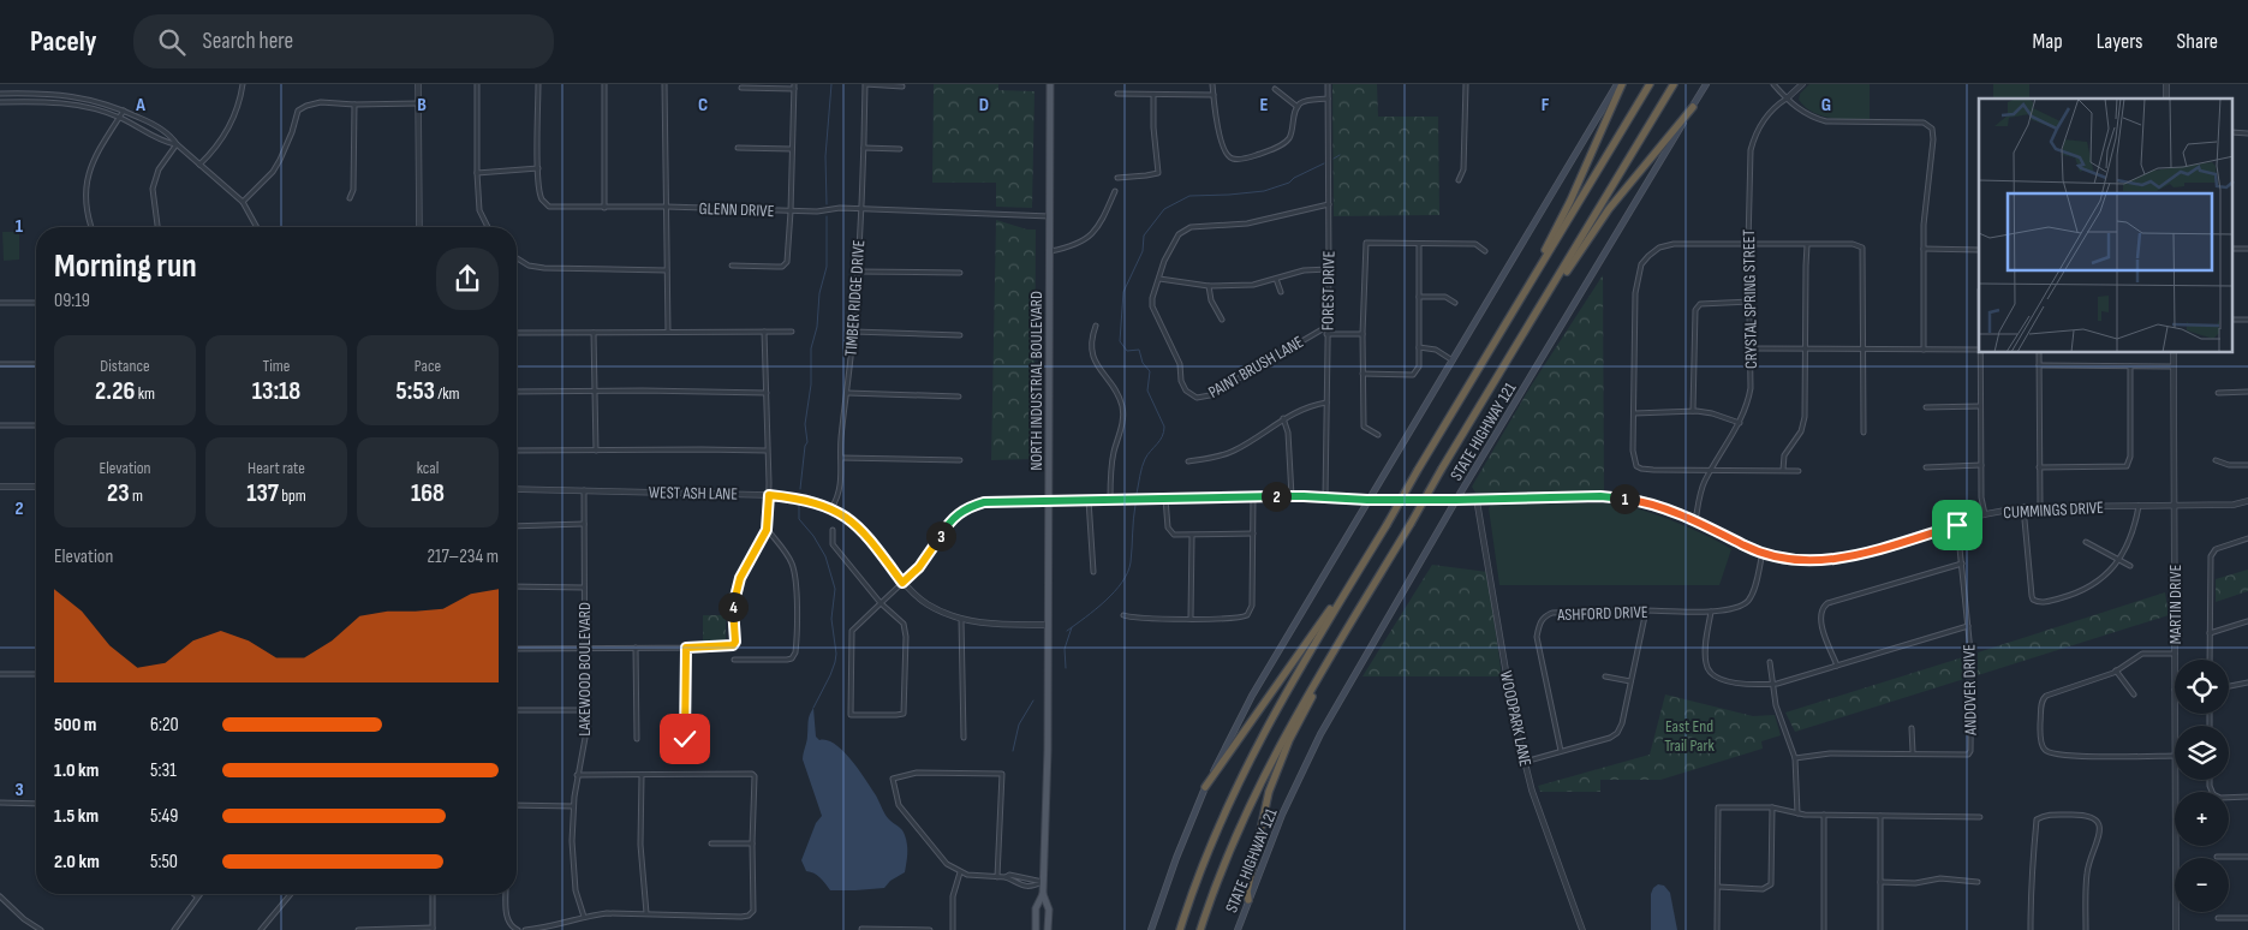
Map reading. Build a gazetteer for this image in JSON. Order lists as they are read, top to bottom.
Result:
{
  "streets": {
    "main road": ["NORTH INDUSTRIAL BOULEVARD", "STATE HIGHWAY 121"],
    "street": [
      "GLENN DRIVE",
      "FOREST DRIVE",
      "TIMBER RIDGE DRIVE",
      "CRYSTAL SPRING STREET",
      "PAINT BRUSH LANE",
      "WEST ASH LANE",
      "CUMMINGS DRIVE",
      "MARTIN DRIVE",
      "ASHFORD DRIVE",
      "LAKEWOOD BOULEVARD",
      "ANDOVER DRIVE",
      "WOODPARK LANE"
    ]
  },
  "crossings": [
    ["GLENN DRIVE", "TIMBER RIDGE DRIVE"],
    ["GLENN DRIVE", "NORTH INDUSTRIAL BOULEVARD"],
    ["FOREST DRIVE", "PAINT BRUSH LANE"],
    ["FOREST DRIVE", "CUMMINGS DRIVE"],
    ["TIMBER RIDGE DRIVE", "WEST ASH LANE"],
    ["CRYSTAL SPRING STREET", "CUMMINGS DRIVE"],
    ["NORTH INDUSTRIAL BOULEVARD", "WEST ASH LANE"],
    ["NORTH INDUSTRIAL BOULEVARD", "CUMMINGS DRIVE"],
    ["STATE HIGHWAY 121", "CUMMINGS DRIVE"],
    ["WEST ASH LANE", "LAKEWOOD BOULEVARD"],
    ["CUMMINGS DRIVE", "MARTIN DRIVE"],
    ["CUMMINGS DRIVE", "ASHFORD DRIVE"],
    ["CUMMINGS DRIVE", "ANDOVER DRIVE"],
    ["CUMMINGS DRIVE", "WOODPARK LANE"]
  ],
  "parks": ["East End Trail Park"],
  "page": {
    "header": "Pacely",
    "search": "Search here",
    "nav": ["Map", "Layers", "Share"],
    "heading": ["Morning run", "09:19"],
    "stats": [
      ["Distance", "2.26 km"],
      ["Time", "13:18"],
      ["Pace", "5:53 /km"],
      ["Elevation", "23 m"],
      ["Heart rate", "137 bpm"],
      ["kcal", "168"]
    ],
    "pins": [
      "2",
      "1",
      "3",
      "4"
    ],
    "chart": ["Elevation", "217–234 m"],
    "map_buttons": ["+", "−"],
    "list": [
      {
        "name": "500 m",
        "note": "6:20"
      },
      {
        "name": "1.0 km",
        "note": "5:31"
      },
      {
        "name": "1.5 km",
        "note": "5:49"
      },
      {
        "name": "2.0 km",
        "note": "5:50"
      }
    ]
  },
  "grid": {
    "columns": [
      "A",
      "B",
      "C",
      "D",
      "E",
      "F",
      "G"
    ],
    "rows": ["1", "2", "3"]
  }
}
